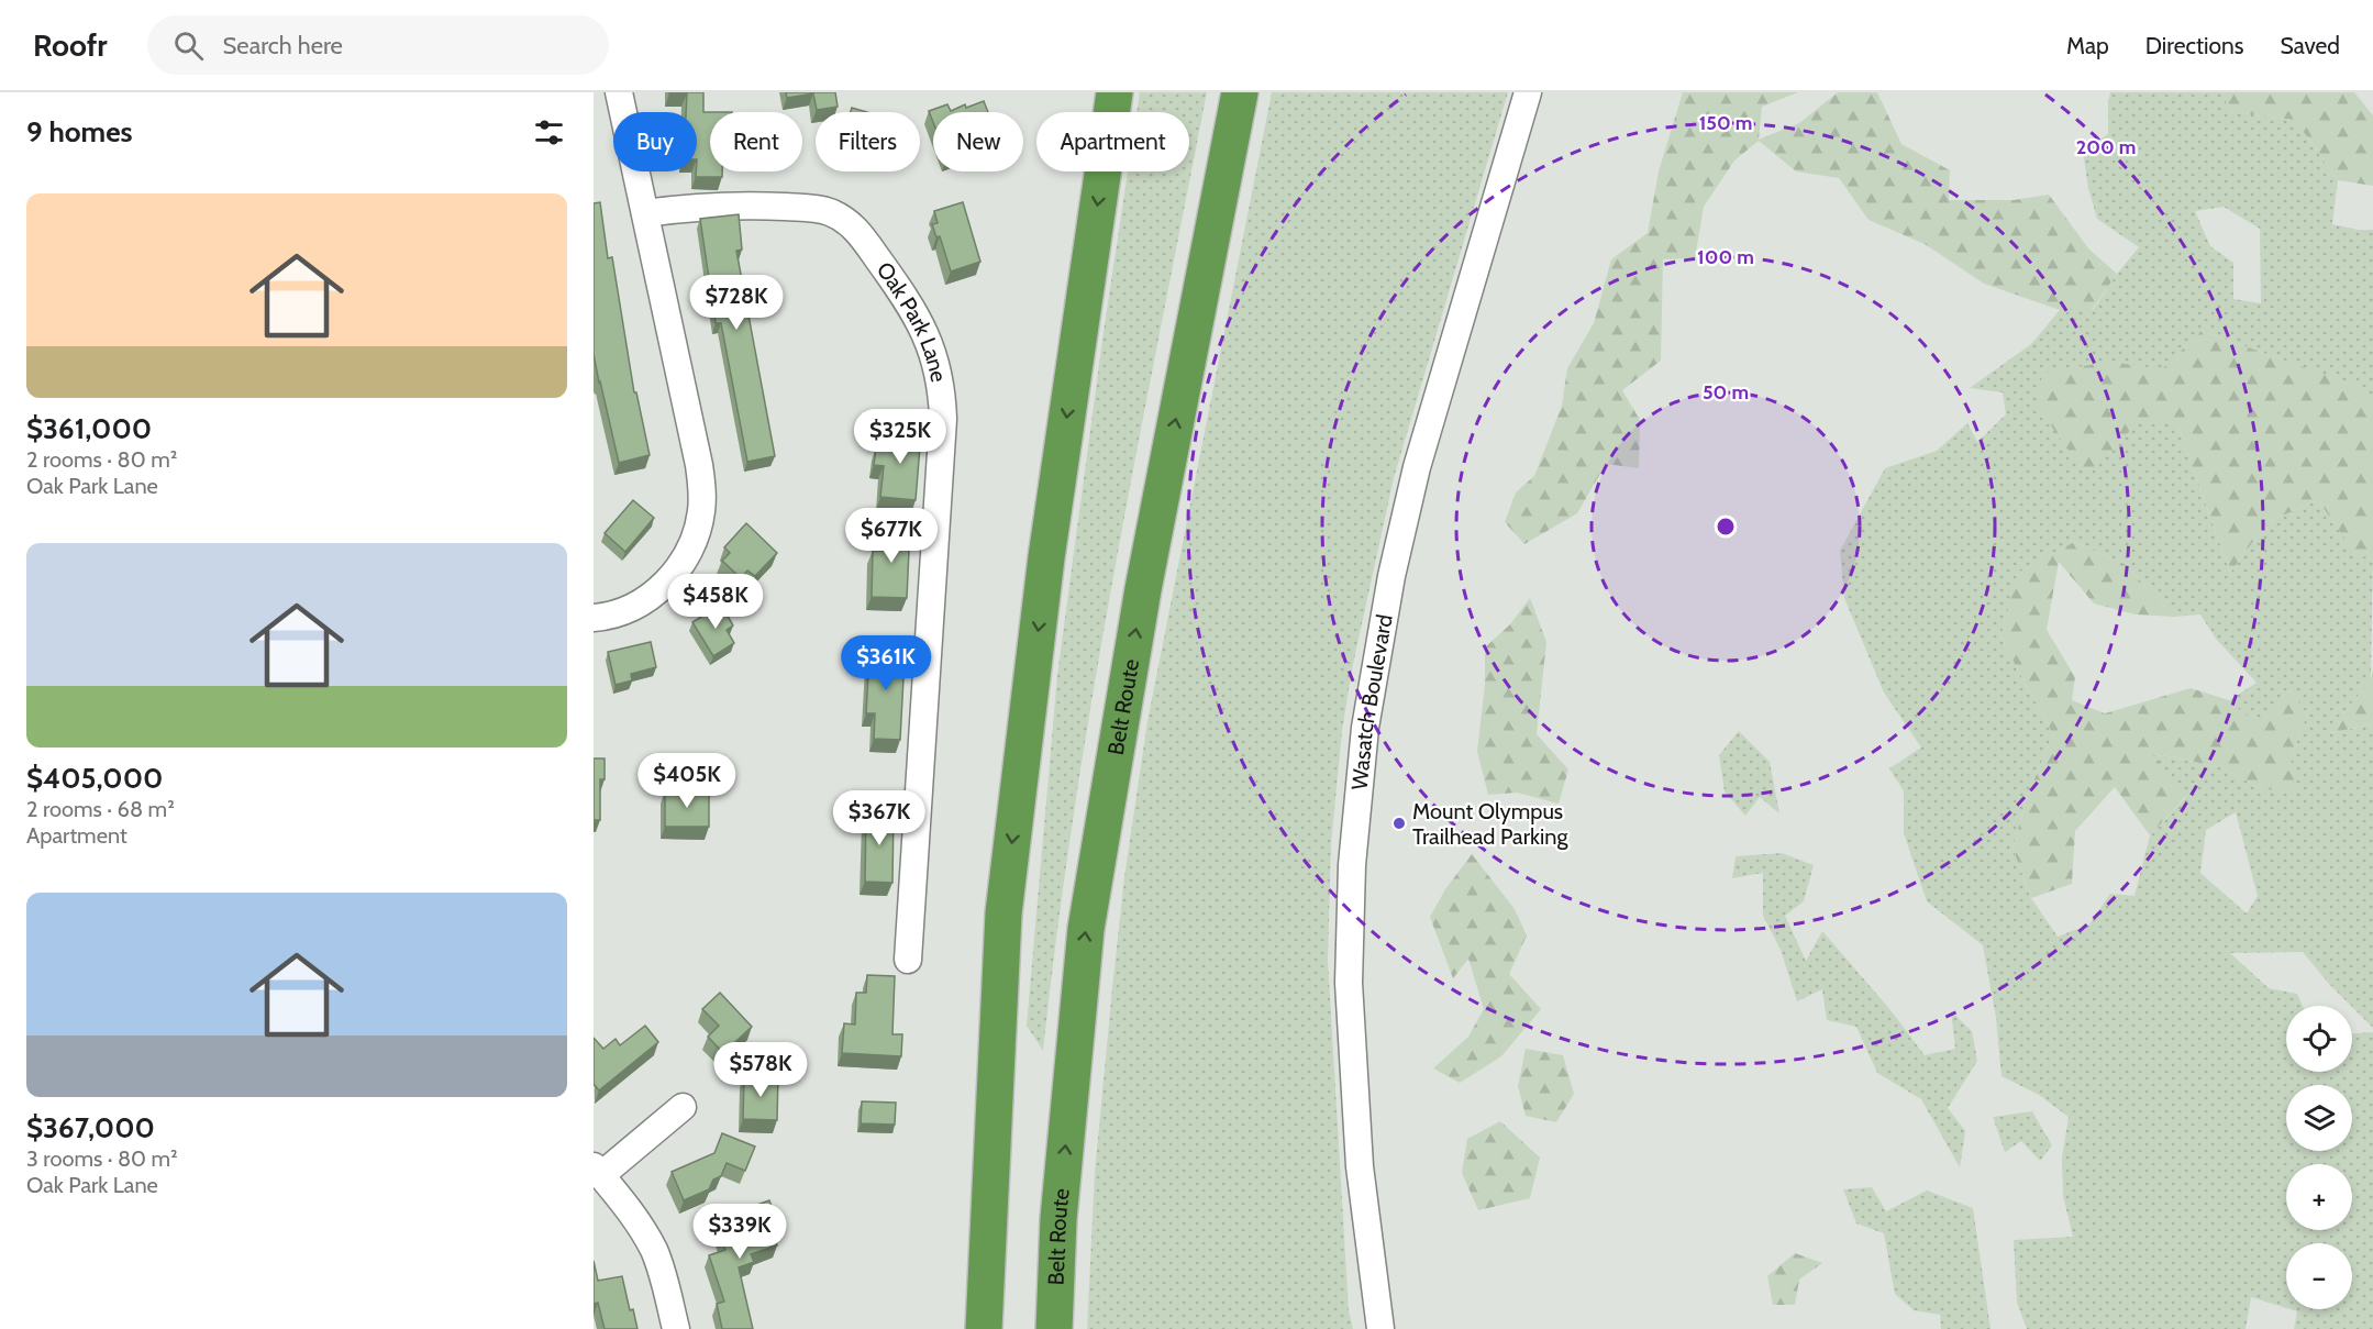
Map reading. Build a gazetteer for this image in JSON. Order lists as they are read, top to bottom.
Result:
{
  "streets": {
    "highway": ["Belt Route"],
    "street": ["Oak Park Lane", "Wasatch Boulevard"]
  },
  "places": ["Mount Olympus Trailhead Parking"],
  "page": {
    "header": "Roofr",
    "search": "Search here",
    "nav": ["Map", "Directions", "Saved"],
    "heading": "9 homes",
    "chip": [
      "Buy",
      "Rent",
      "Filters",
      "New",
      "Apartment"
    ],
    "list": [
      {
        "name": "$361,000",
        "note": "2 rooms · 80 m² · Oak Park Lane"
      },
      {
        "name": "$405,000",
        "note": "2 rooms · 68 m² · Apartment"
      },
      {
        "name": "$367,000",
        "note": "3 rooms · 80 m² · Oak Park Lane"
      }
    ],
    "price": [
      "$728K",
      "$325K",
      "$677K",
      "$458K",
      "$361K",
      "$405K",
      "$367K",
      "$578K",
      "$339K"
    ],
    "map_buttons": ["+", "−"]
  },
  "rings": [
    "150 m",
    "200 m",
    "100 m",
    "50 m"
  ]
}
